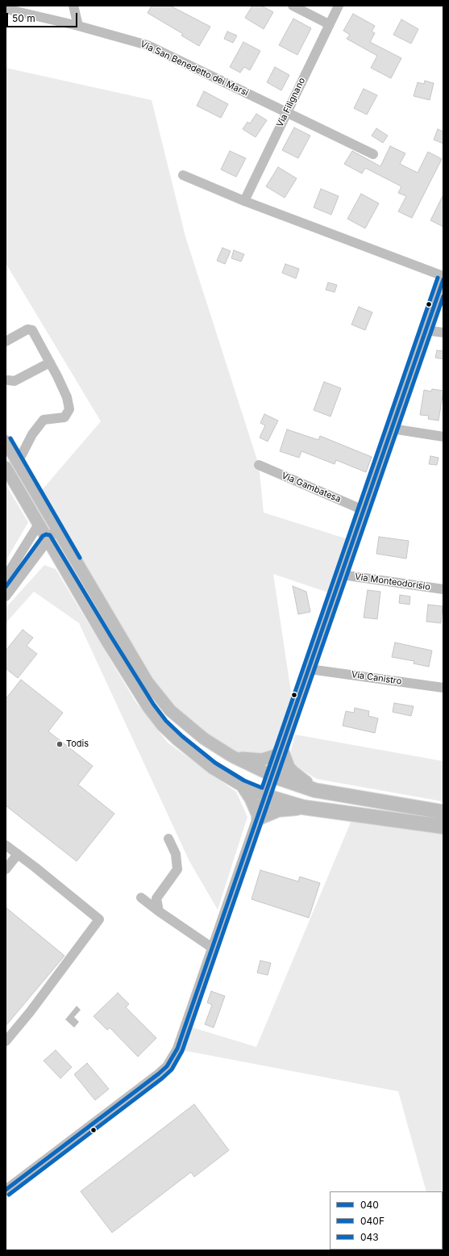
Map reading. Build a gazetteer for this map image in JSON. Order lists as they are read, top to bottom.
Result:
{
  "streets": {
    "street": [
      "Via San Benedetto dei Marsi",
      "Via Filignano",
      "Via Gambatesa",
      "Via Monteodorisio",
      "Via Canistro"
    ]
  },
  "crossings": [
    ["Via San Benedetto dei Marsi", "Via Filignano"]
  ],
  "places": ["Todis"],
  "lines": ["transit line 043", "transit line 040", "transit line 040F"],
  "legend": ["040", "040F", "043"],
  "scale_bar": "50 m"
}
